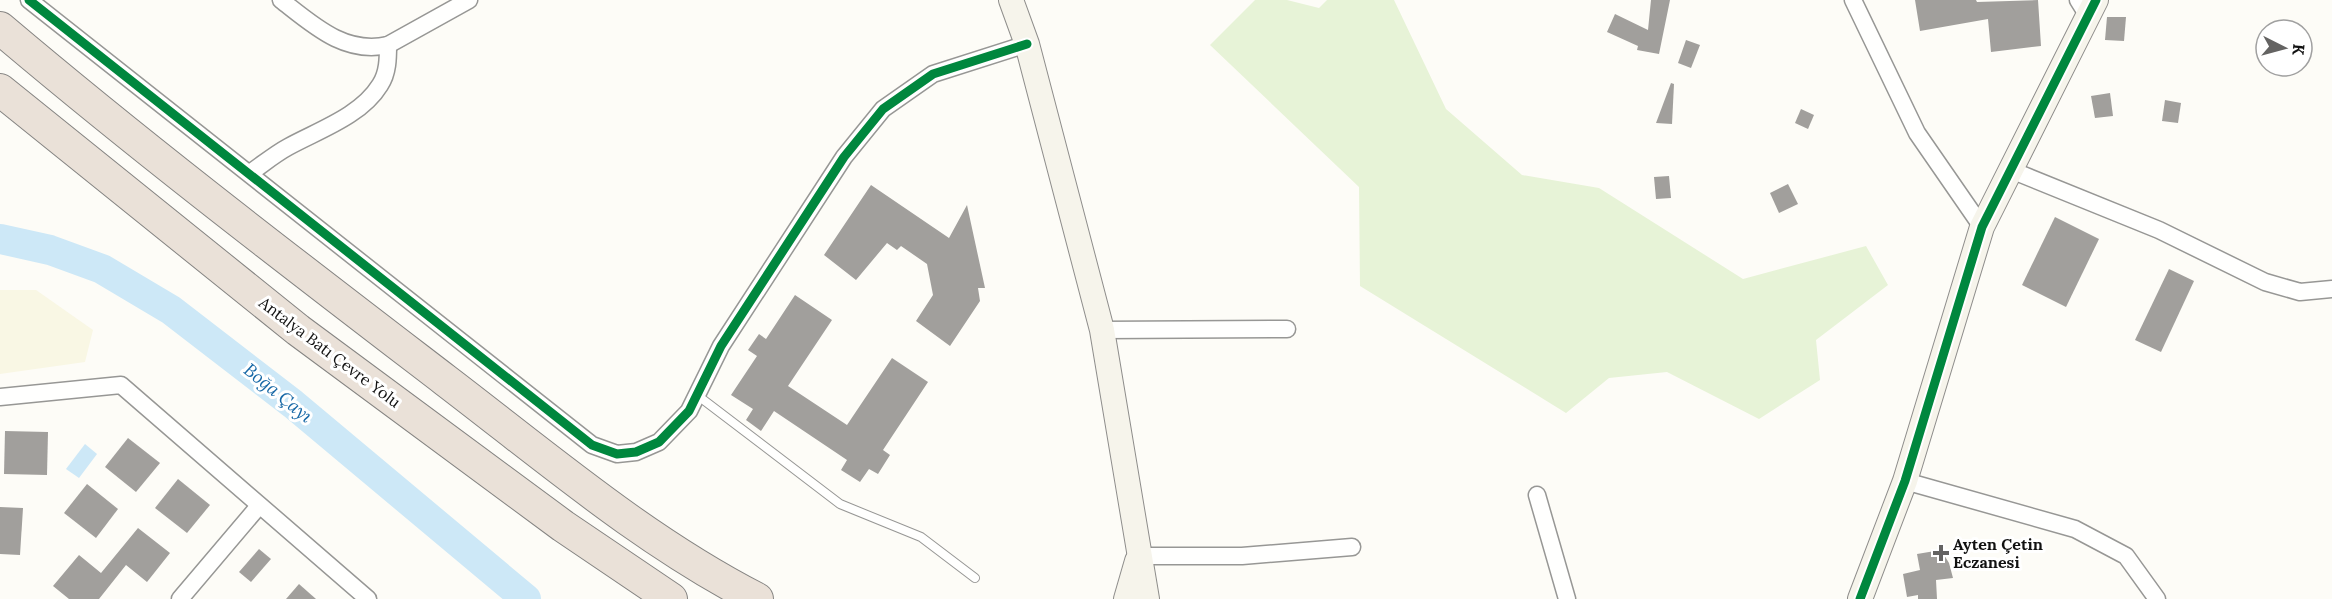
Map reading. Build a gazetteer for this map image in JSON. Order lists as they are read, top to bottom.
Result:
{
  "streets": {
    "highway": ["Antalya Batı Çevre Yolu"]
  },
  "water": ["Boğa Çayı"],
  "places": {
    "health": ["Ayten Çetin Eczanesi"]
  },
  "north": "right"
}
